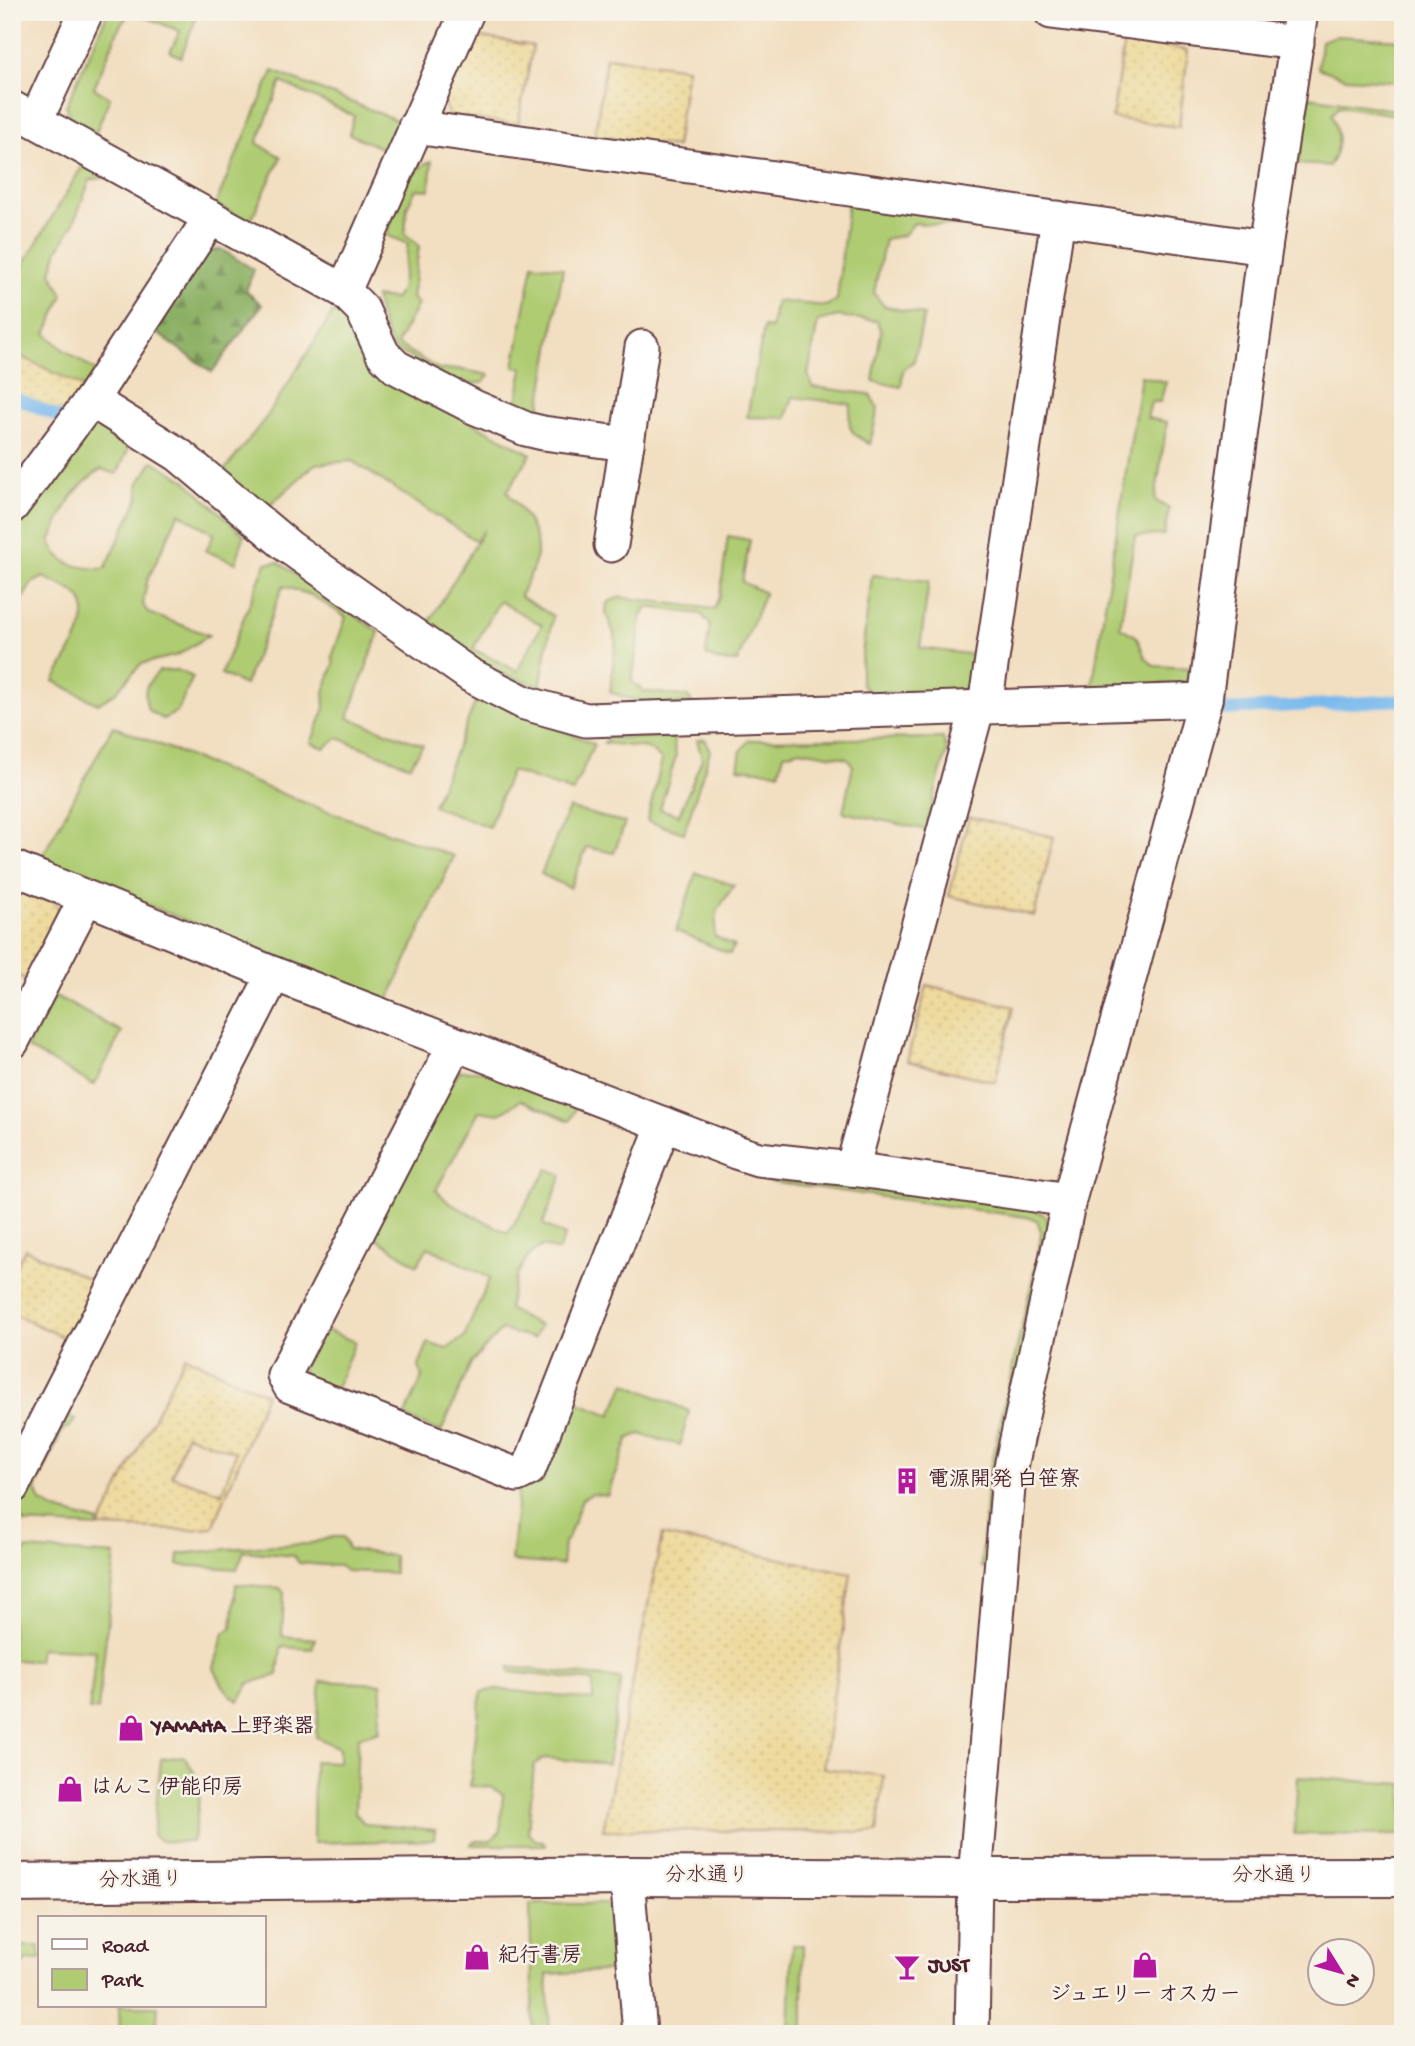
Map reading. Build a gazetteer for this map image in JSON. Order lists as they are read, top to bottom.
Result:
{
  "streets": {
    "street": ["分水通り"]
  },
  "places": {
    "building": ["電源開発 白笹寮"],
    "shop": [
      "YAMAHA 上野楽器",
      "はんこ 伊能印房",
      "紀行書房",
      "ジュエリー オスカー"
    ],
    "bar": ["JUST"]
  },
  "legend": ["Road", "Park"],
  "north": "bottom right"
}
